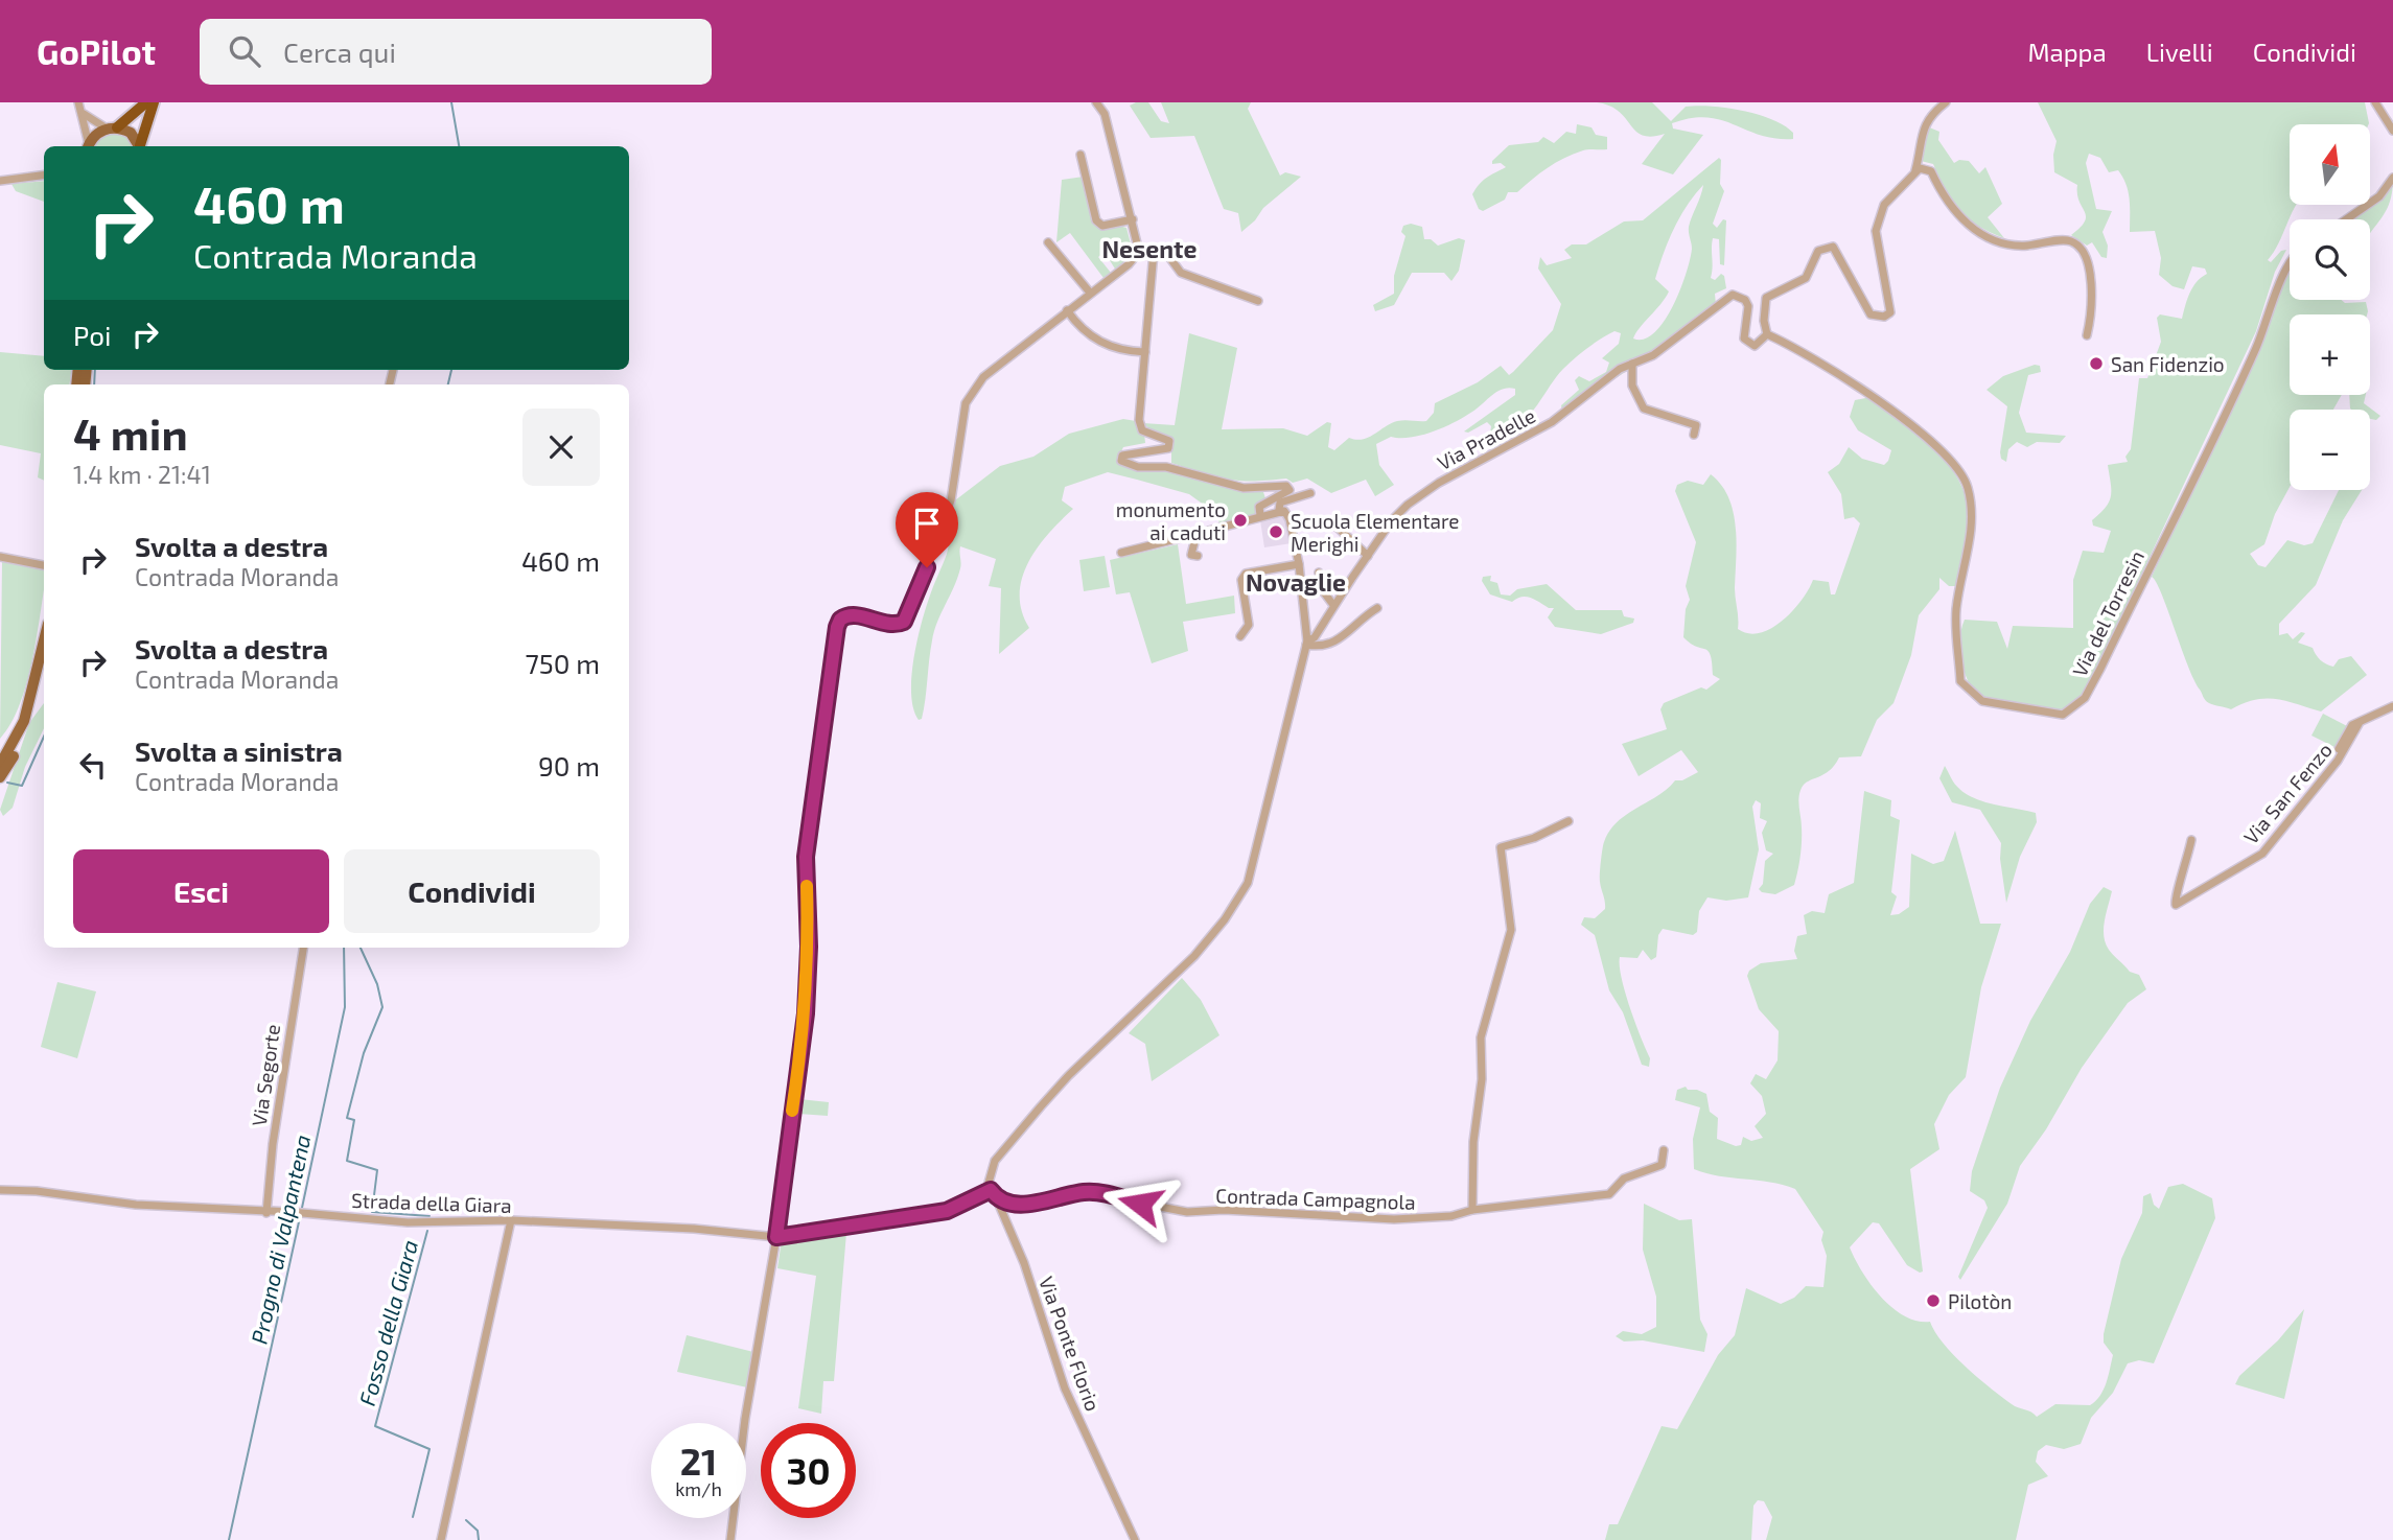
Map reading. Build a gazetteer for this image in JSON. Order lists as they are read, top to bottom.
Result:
{
  "streets": {
    "street": [
      "Via Pradelle",
      "Via del Torresin",
      "Via San Fenzo",
      "Via Segorte",
      "Contrada Campagnola",
      "Strada della Giara",
      "Via Ponte Florio"
    ]
  },
  "crossings": [
    ["Via Pradelle", "Via del Torresin"],
    ["Via Segorte", "Strada della Giara"],
    ["Contrada Campagnola", "Via Ponte Florio"]
  ],
  "districts": ["Nesente", "Novaglie"],
  "water": ["Progno di Valpantena", "Fosso della Giara"],
  "places": [
    "San Fidenzio",
    "monumento ai caduti",
    "Scuola Elementare Merighi",
    "Pilotòn"
  ],
  "north": "top",
  "page": {
    "header": "GoPilot",
    "search": "Cerca qui",
    "nav": ["Mappa", "Livelli", "Condividi"],
    "map_buttons": ["+", "−"],
    "turn": ["460 m", "Contrada Moranda"],
    "then": "Poi",
    "heading": ["4 min", "1.4 km · 21:41"],
    "list": [
      {
        "name": "Svolta a destra",
        "note": "Contrada Moranda",
        "value": "460 m"
      },
      {
        "name": "Svolta a destra",
        "note": "Contrada Moranda",
        "value": "750 m"
      },
      {
        "name": "Svolta a sinistra",
        "note": "Contrada Moranda",
        "value": "90 m"
      }
    ],
    "buttons": ["Esci", "Condividi"],
    "speed": "21 km/h",
    "limit": "30"
  }
}
